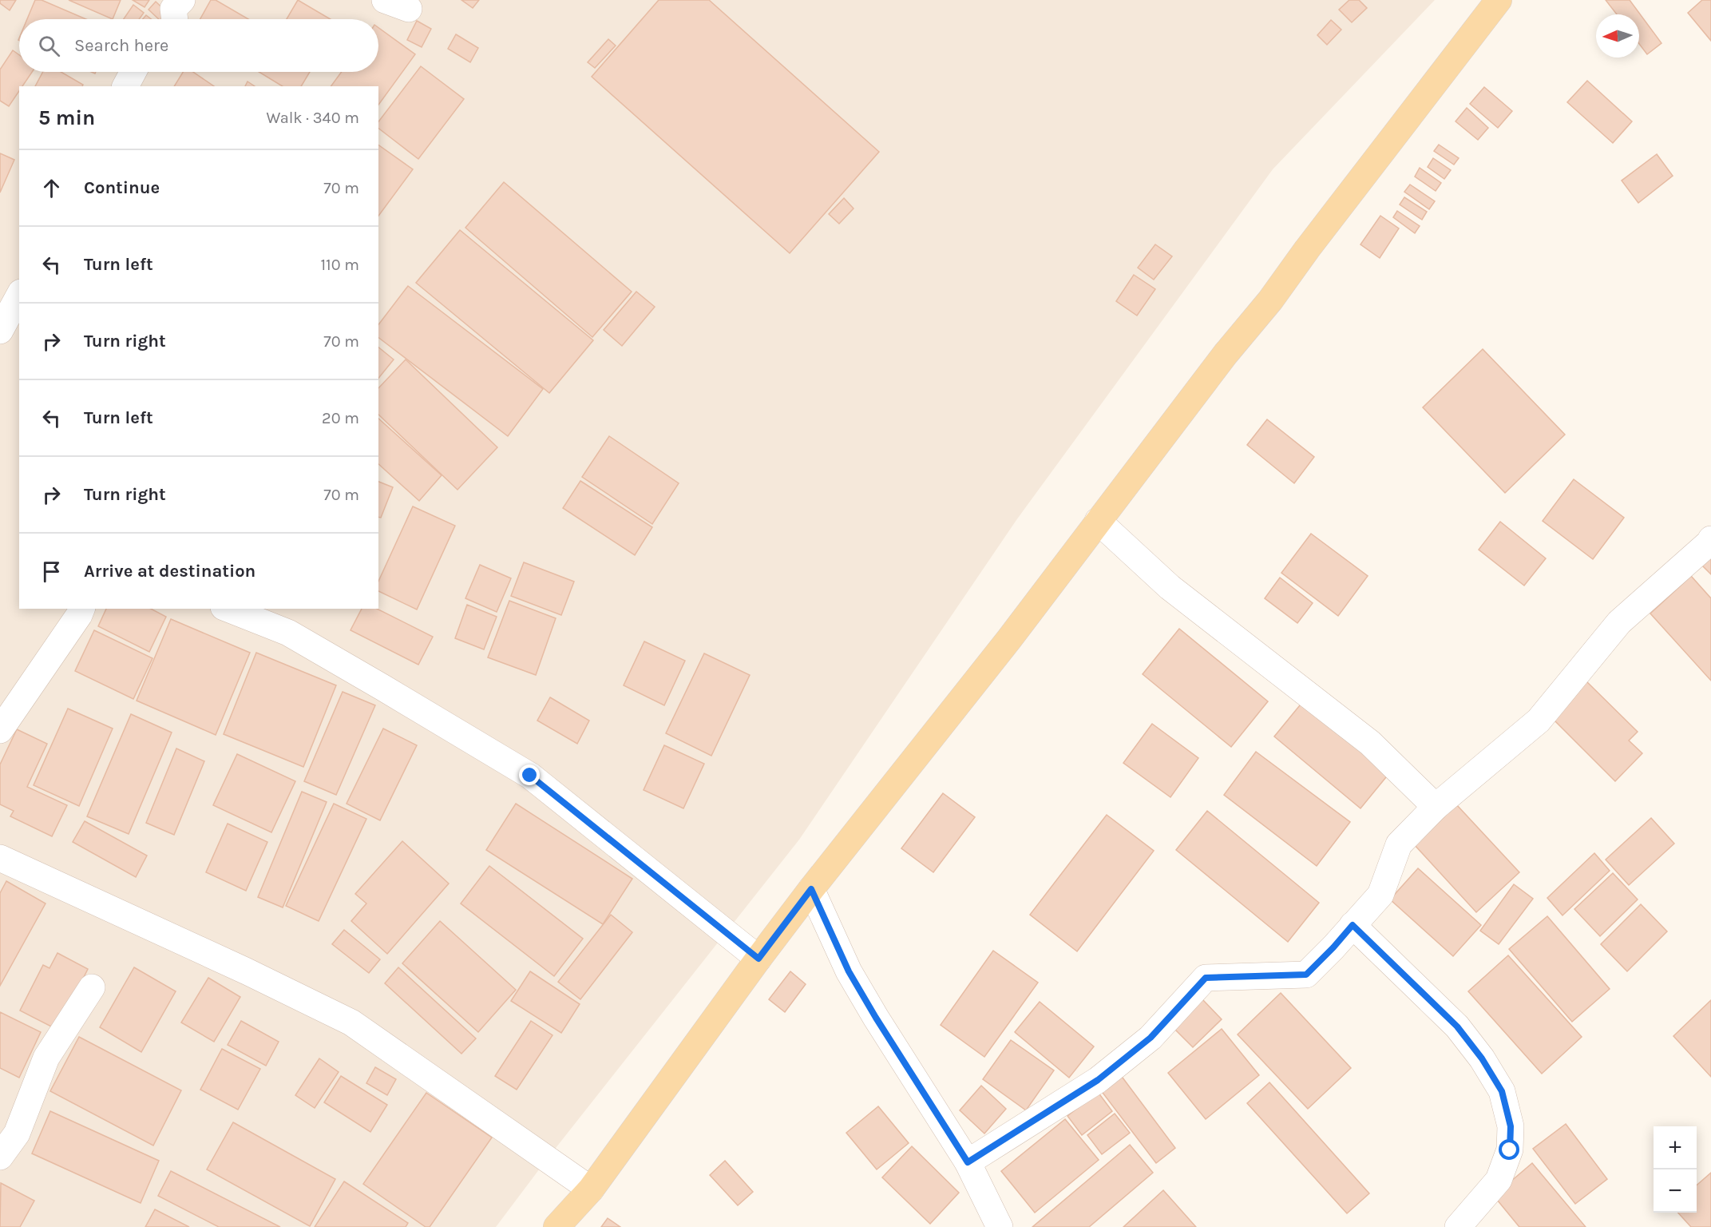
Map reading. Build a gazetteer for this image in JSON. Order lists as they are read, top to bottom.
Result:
{
  "north": "left",
  "page": {
    "search": "Search here",
    "heading": ["5 min", "Walk · 340 m"],
    "list": [
      ["Continue", "70 m"],
      ["Turn left", "110 m"],
      ["Turn right", "70 m"],
      ["Turn left", "20 m"],
      ["Turn right", "70 m"],
      "Arrive at destination"
    ],
    "map_buttons": ["+", "−"]
  }
}
